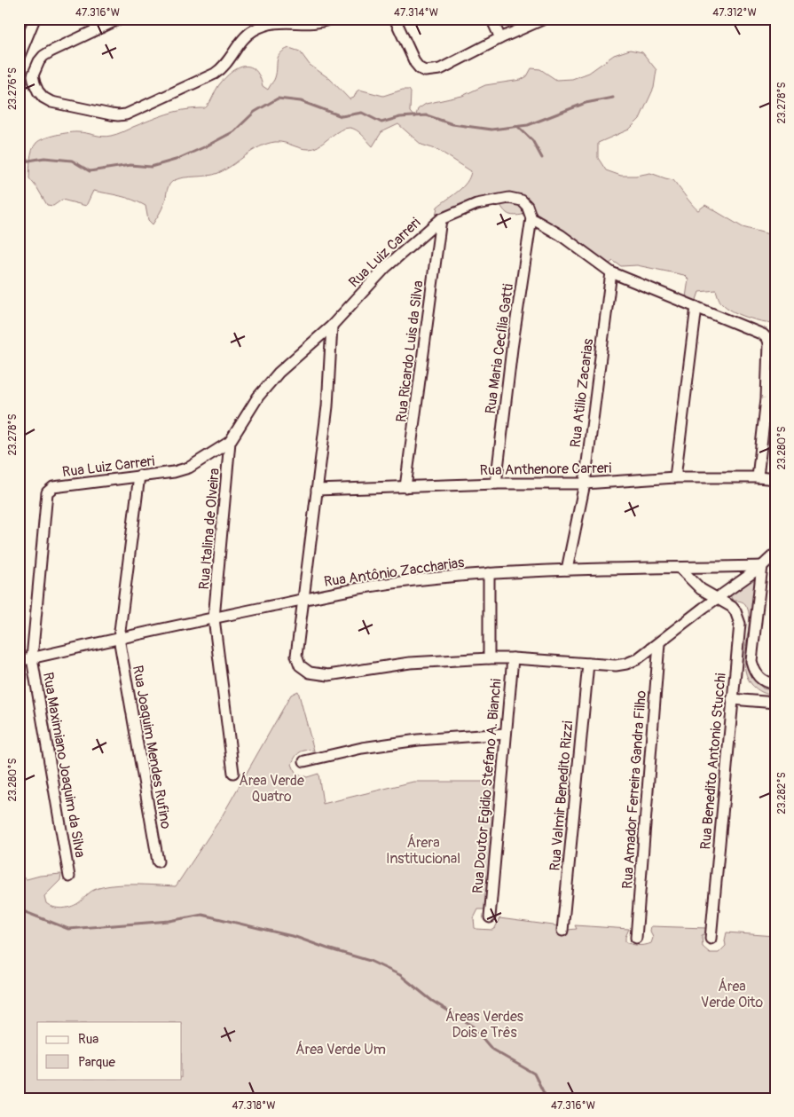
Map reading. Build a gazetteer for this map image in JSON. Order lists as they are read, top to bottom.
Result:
{
  "streets": {
    "street": [
      "Rua Luiz Carreri",
      "Rua Maria Cecília Gatti",
      "Rua Ricardo Luis da Silva",
      "Rua Atilio Zacarias",
      "Rua Anthenore Carreri",
      "Rua Italina de Olveira",
      "Rua Antônio Zaccharias",
      "Rua Joaquim Mendes Rufino",
      "Rua Benedito Antonio Stucchi",
      "Rua Maximiano Joaquim da Silva",
      "Rua Doutor Egidio Stefano A. Bianchi",
      "Rua Amador Ferreira Gandra Filho",
      "Rua Valmir Benedito Rizzi"
    ]
  },
  "crossings": [
    ["Rua Luiz Carreri", "Rua Maria Cecília Gatti"],
    ["Rua Luiz Carreri", "Rua Ricardo Luis da Silva"],
    ["Rua Luiz Carreri", "Rua Atilio Zacarias"],
    ["Rua Luiz Carreri", "Rua Anthenore Carreri"],
    ["Rua Luiz Carreri", "Rua Italina de Olveira"],
    ["Rua Luiz Carreri", "Rua Joaquim Mendes Rufino"],
    ["Rua Luiz Carreri", "Rua Maximiano Joaquim da Silva"],
    ["Rua Maria Cecília Gatti", "Rua Anthenore Carreri"],
    ["Rua Ricardo Luis da Silva", "Rua Anthenore Carreri"],
    ["Rua Atilio Zacarias", "Rua Anthenore Carreri"],
    ["Rua Atilio Zacarias", "Rua Antônio Zaccharias"],
    ["Rua Italina de Olveira", "Rua Antônio Zaccharias"],
    ["Rua Antônio Zaccharias", "Rua Joaquim Mendes Rufino"],
    ["Rua Antônio Zaccharias", "Rua Benedito Antonio Stucchi"],
    ["Rua Antônio Zaccharias", "Rua Maximiano Joaquim da Silva"]
  ],
  "parks": [
    "Área Verde Quatro",
    "Árera Institucional",
    "Área Verde Oito",
    "Áreas Verdes Dois e Três",
    "Área Verde Um"
  ],
  "legend": ["Rua", "Parque"],
  "coordinates": [
    "47.316°W",
    "47.314°W",
    "47.312°W",
    "23.276°S",
    "23.278°S",
    "23.280°S",
    "23.282°S",
    "47.318°W"
  ]
}
